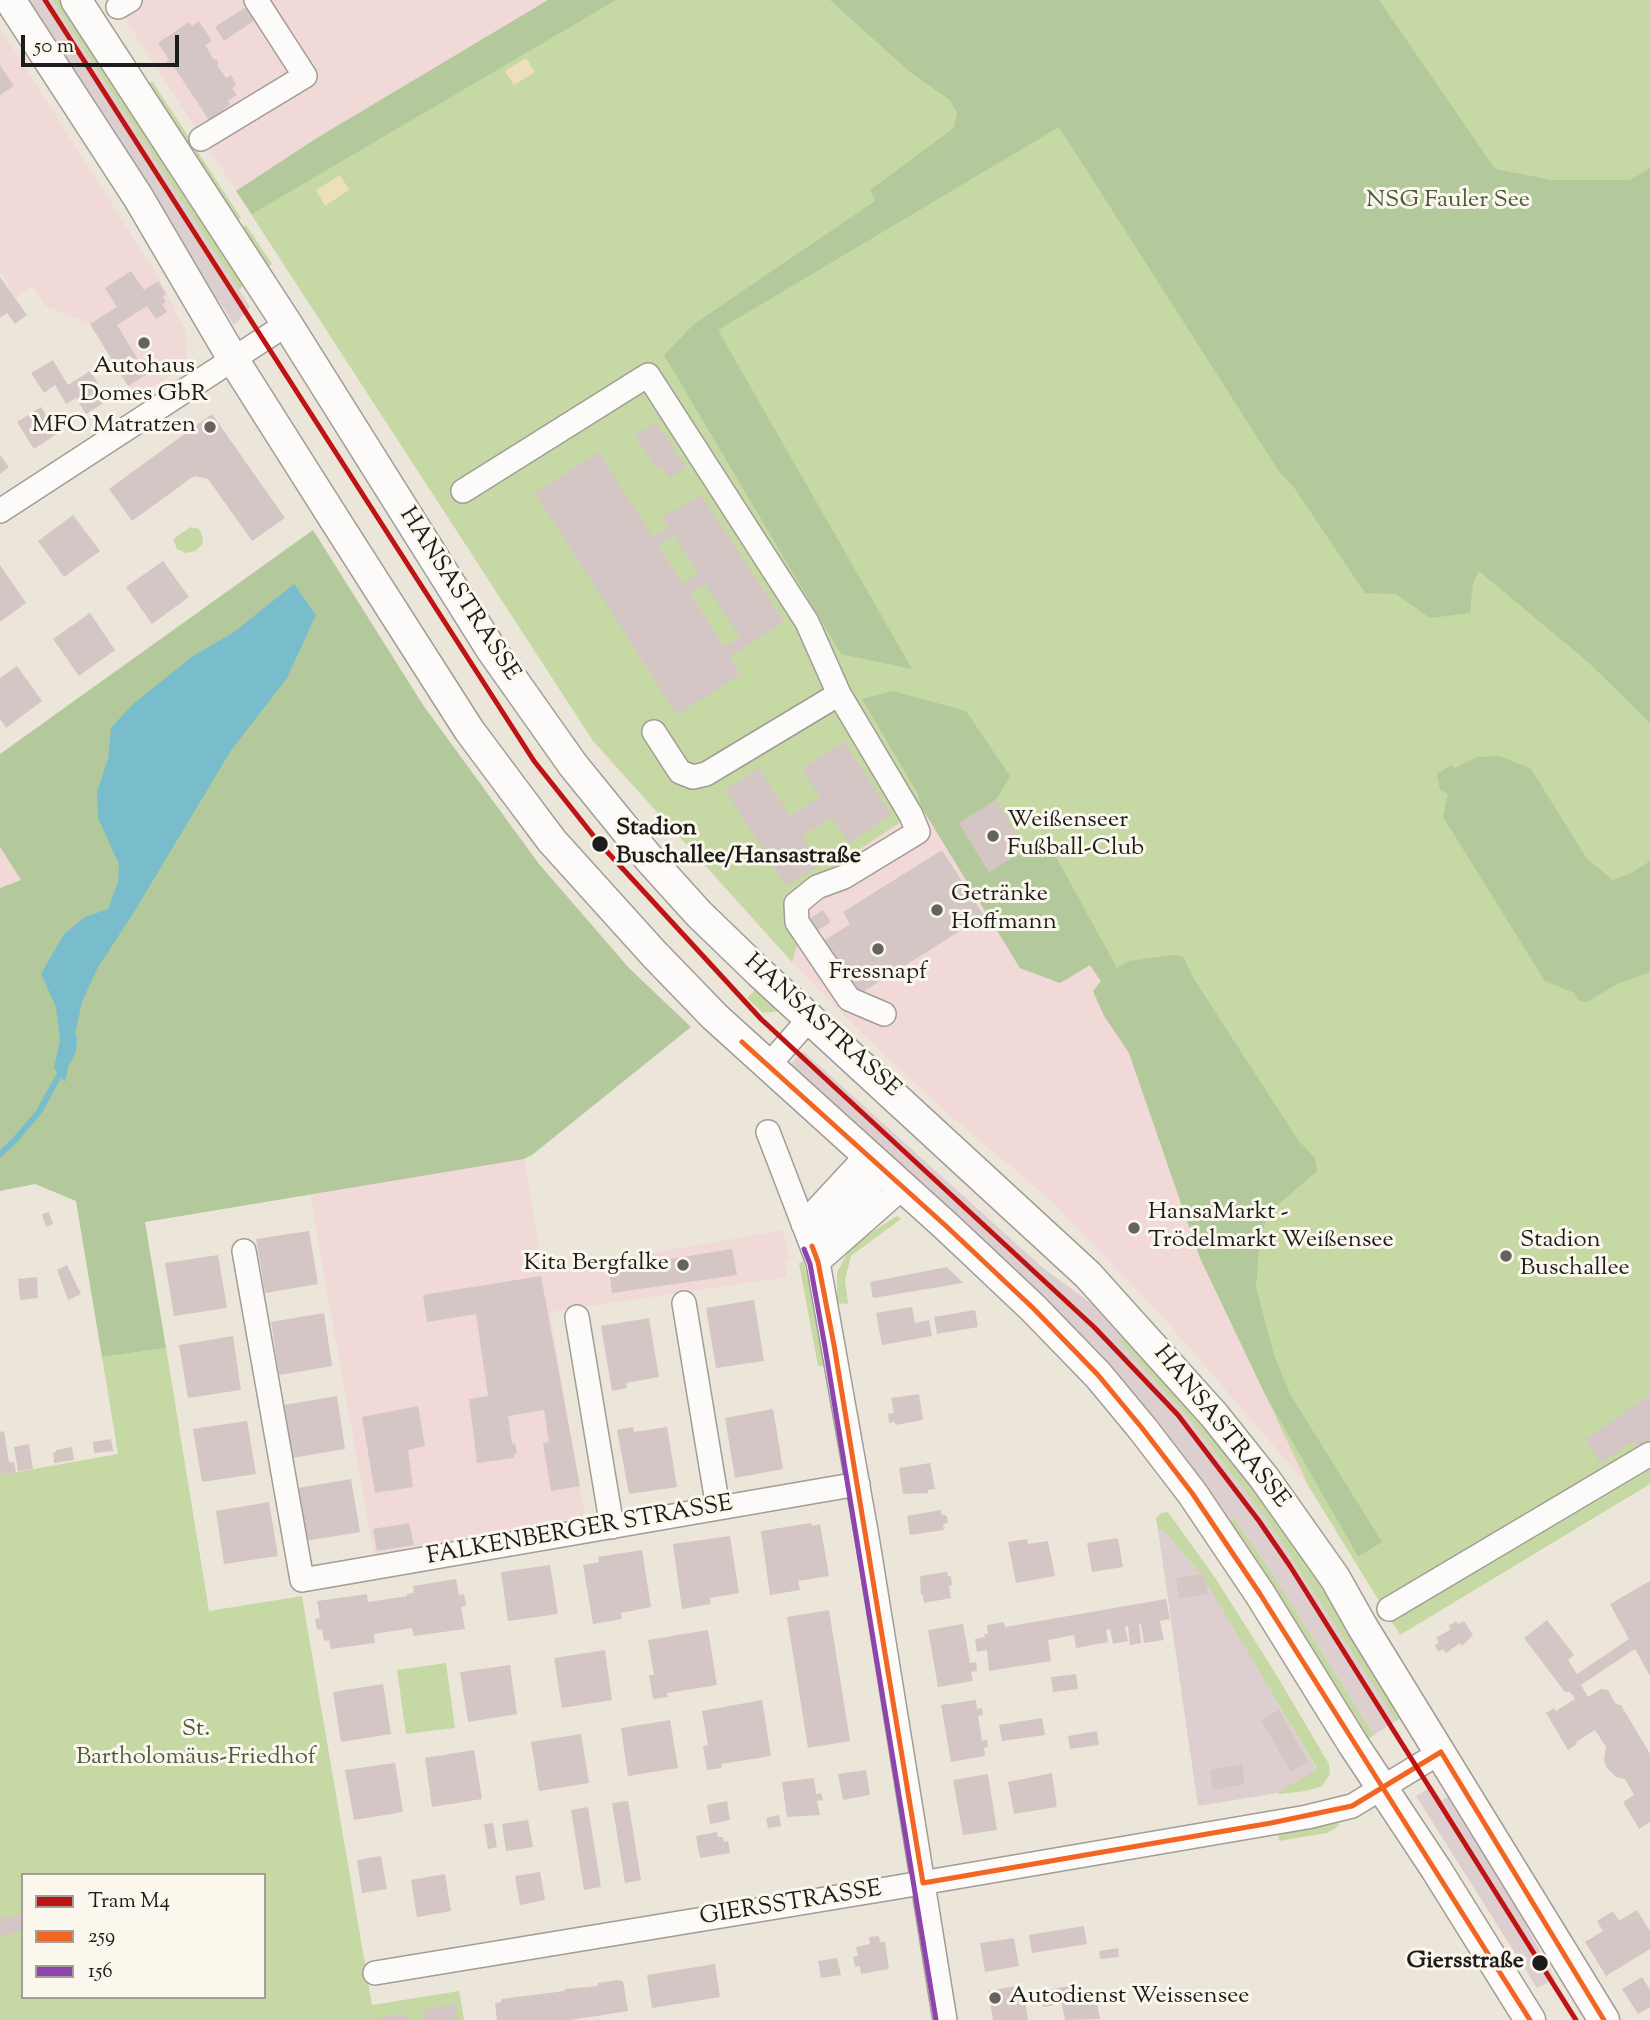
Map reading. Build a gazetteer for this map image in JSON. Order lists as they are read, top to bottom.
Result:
{
  "streets": {
    "main road": ["HANSASTRASSE"],
    "street": ["FALKENBERGER STRASSE", "GIERSSTRASSE"]
  },
  "crossings": [
    ["HANSASTRASSE", "GIERSSTRASSE"]
  ],
  "parks": ["NSG Fauler See", "St. Bartholomäus-Friedhof"],
  "places": [
    "Autohaus Domes GbR",
    "MFO Matratzen",
    "Weißenseer Fußball-Club",
    "Stadion Buschallee/Hansastraße",
    "Getränke Hoffmann",
    "Fressnapf",
    "HansaMarkt - Trödelmarkt Weißensee",
    "Stadion Buschallee",
    "Kita Bergfalke",
    "Giersstraße",
    "Autodienst Weissensee"
  ],
  "lines": ["tram line M4", "transit line 259", "transit line 156"],
  "legend": ["Tram M4", "259", "156"],
  "scale_bar": "50 m"
}
